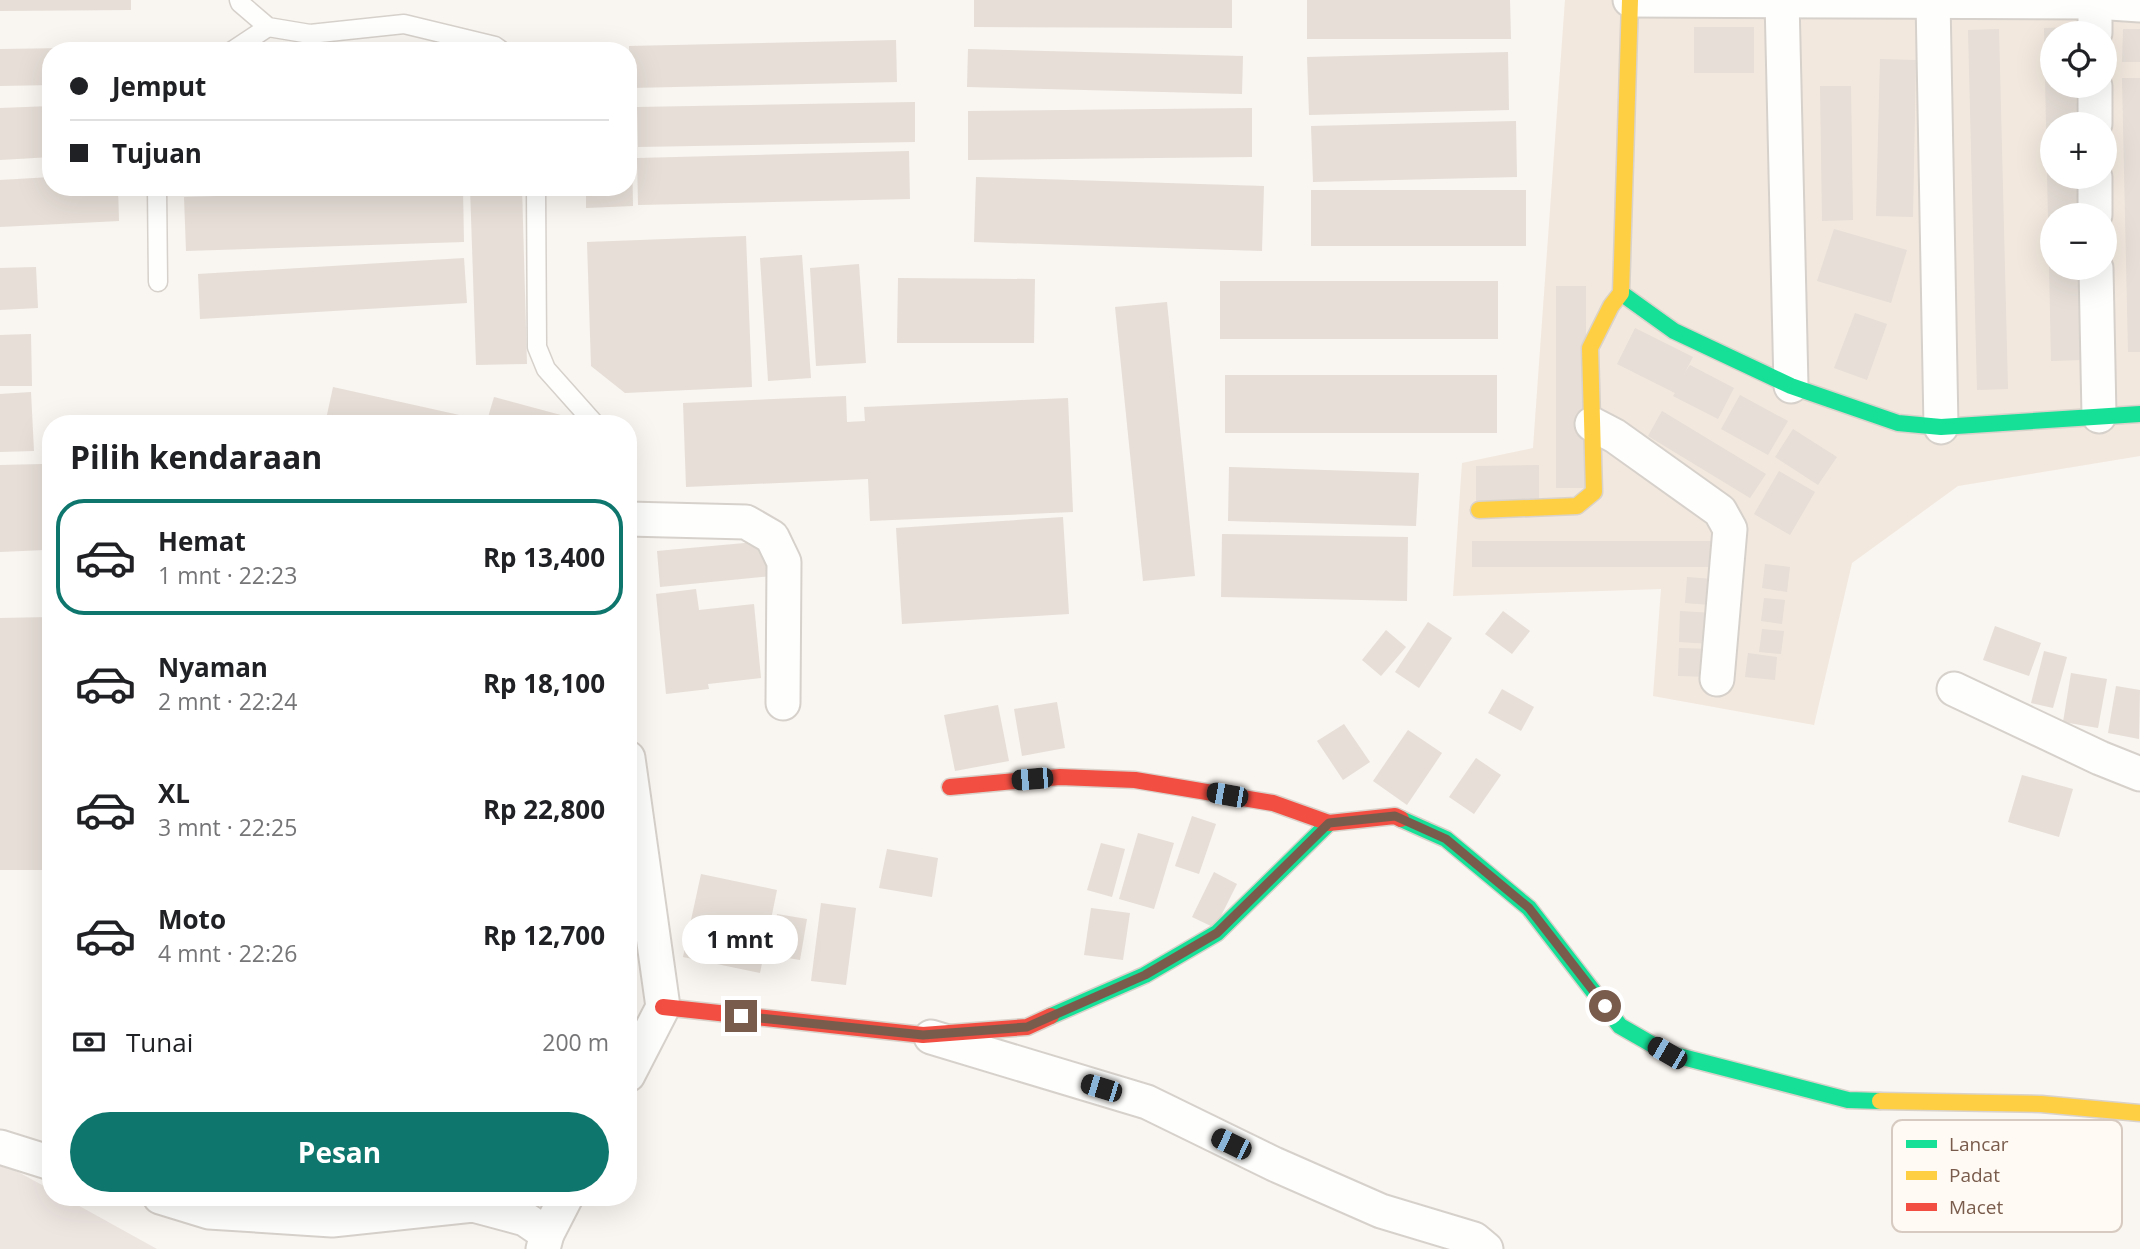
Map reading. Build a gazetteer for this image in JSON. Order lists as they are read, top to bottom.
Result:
{
  "legend": ["Lancar", "Padat", "Macet"],
  "page": {
    "map_buttons": ["+", "−"],
    "banner": ["Jemput", "Tujuan"],
    "heading": "Pilih kendaraan",
    "list": [
      {
        "name": "Hemat",
        "note": "1 mnt · 22:23",
        "value": "Rp 13,400"
      },
      {
        "name": "Nyaman",
        "note": "2 mnt · 22:24",
        "value": "Rp 18,100"
      },
      {
        "name": "XL",
        "note": "3 mnt · 22:25",
        "value": "Rp 22,800"
      },
      {
        "name": "Moto",
        "note": "4 mnt · 22:26",
        "value": "Rp 12,700"
      }
    ],
    "bubble": "1 mnt",
    "pay": ["Tunai", "200 m"],
    "buttons": "Pesan"
  }
}
